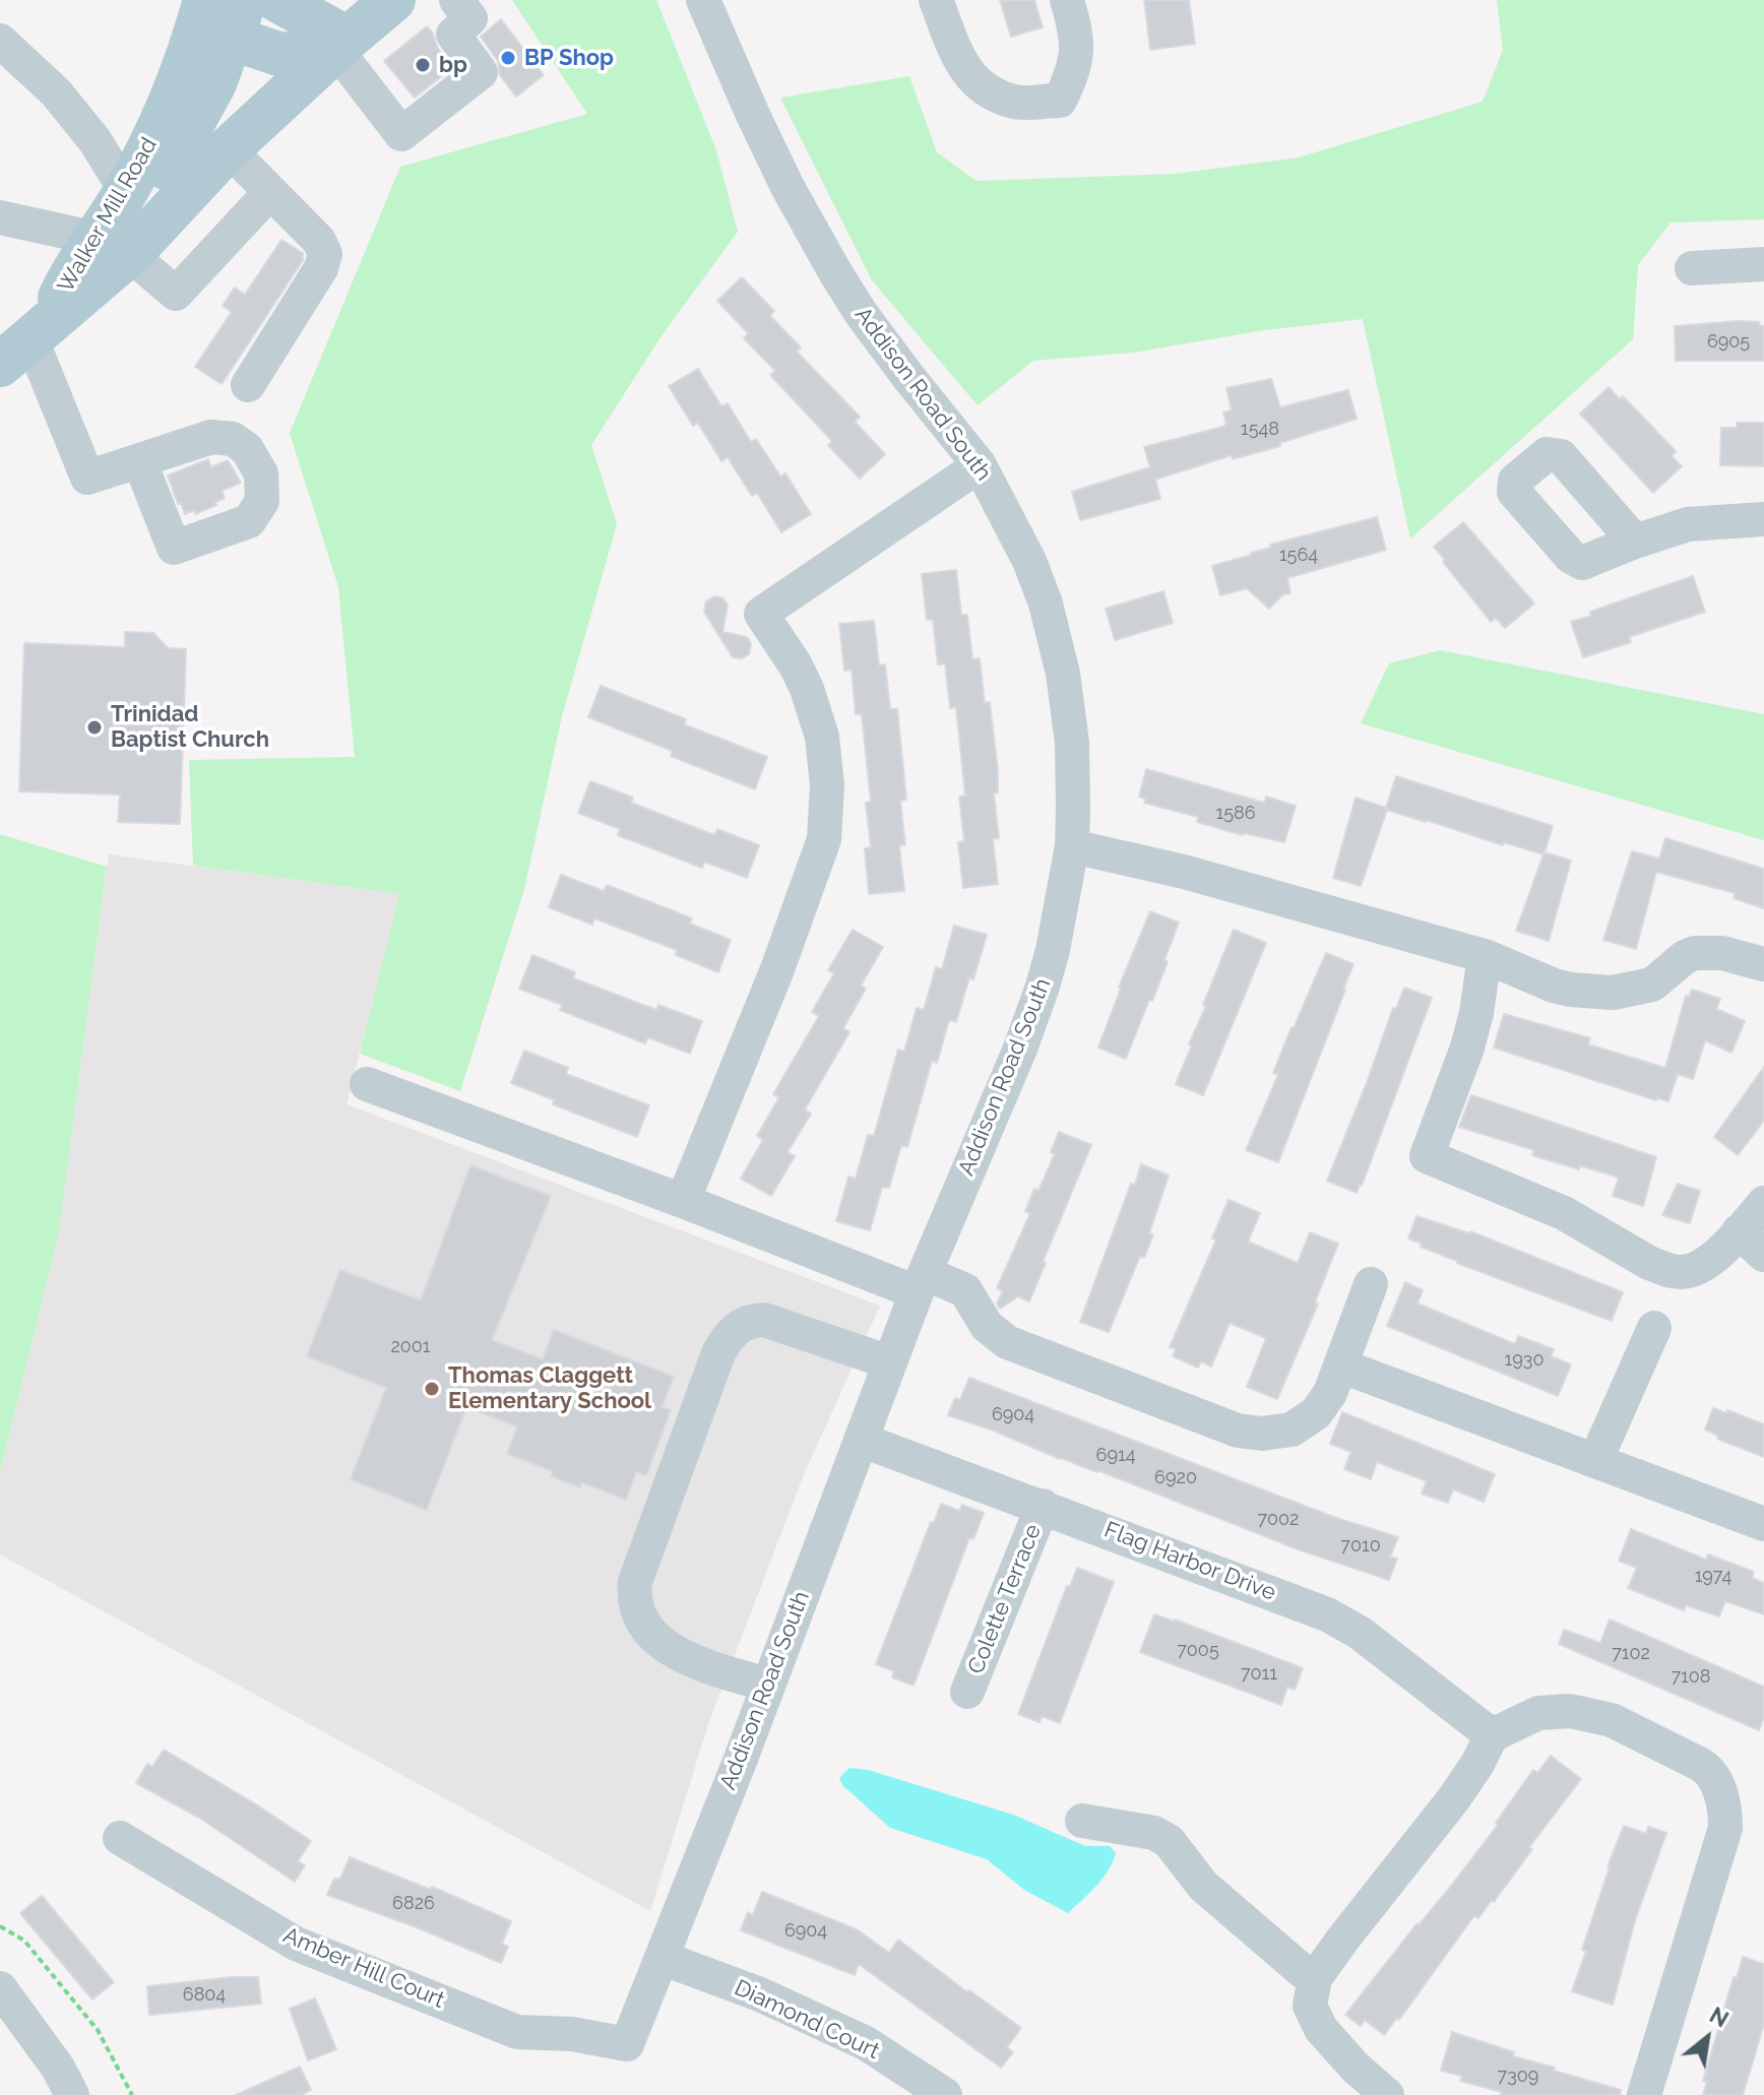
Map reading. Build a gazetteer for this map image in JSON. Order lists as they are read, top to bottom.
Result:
{
  "streets": {
    "main road": ["Walker Mill Road"],
    "street": [
      "Addison Road South",
      "Flag Harbor Drive",
      "Colette Terrace",
      "Amber Hill Court",
      "Diamond Court"
    ]
  },
  "crossings": [
    ["Addison Road South", "Flag Harbor Drive"],
    ["Addison Road South", "Amber Hill Court"],
    ["Addison Road South", "Diamond Court"],
    ["Flag Harbor Drive", "Colette Terrace"]
  ],
  "places": [
    "BP Shop",
    "bp",
    "Trinidad Baptist Church",
    "Thomas Claggett Elementary School"
  ],
  "house_numbers": [
    "6905",
    "1548",
    "1564",
    "1586",
    "2001",
    "1930",
    "6904",
    "6914",
    "6920",
    "7002",
    "7010",
    "1974",
    "7005",
    "7102",
    "7011",
    "7108",
    "6826",
    "6904",
    "6804",
    "7309"
  ],
  "north": "top right"
}
